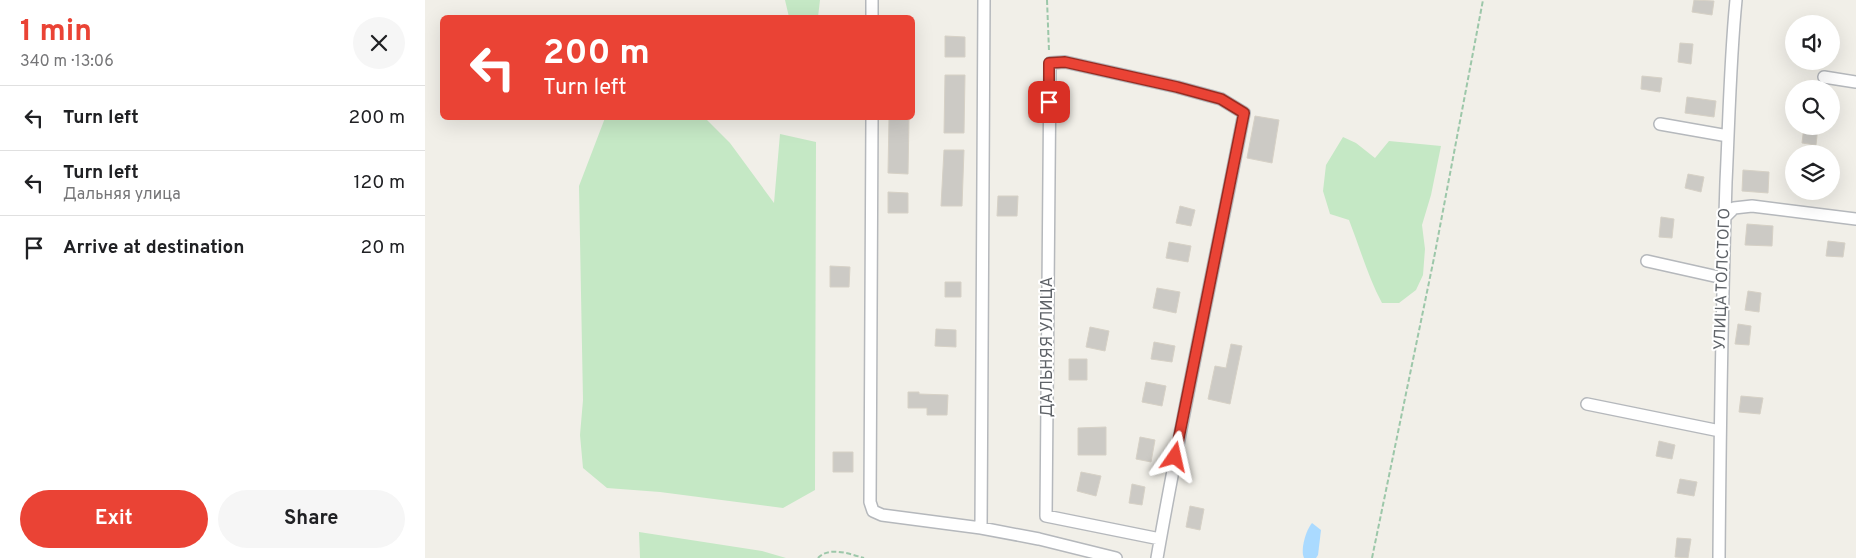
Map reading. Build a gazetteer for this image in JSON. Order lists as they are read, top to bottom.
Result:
{
  "streets": {
    "street": ["УЛИЦА ТОЛСТОГО", "ДАЛЬНЯЯ УЛИЦА"]
  },
  "page": {
    "heading": ["1 min", "340 m · 13:06"],
    "turn": ["200 m", "Turn left"],
    "list": [
      {
        "name": "Turn left",
        "value": "200 m"
      },
      {
        "name": "Turn left",
        "note": "Дальняя улица",
        "value": "120 m"
      },
      {
        "name": "Arrive at destination",
        "value": "20 m"
      }
    ],
    "buttons": ["Exit", "Share"]
  }
}
